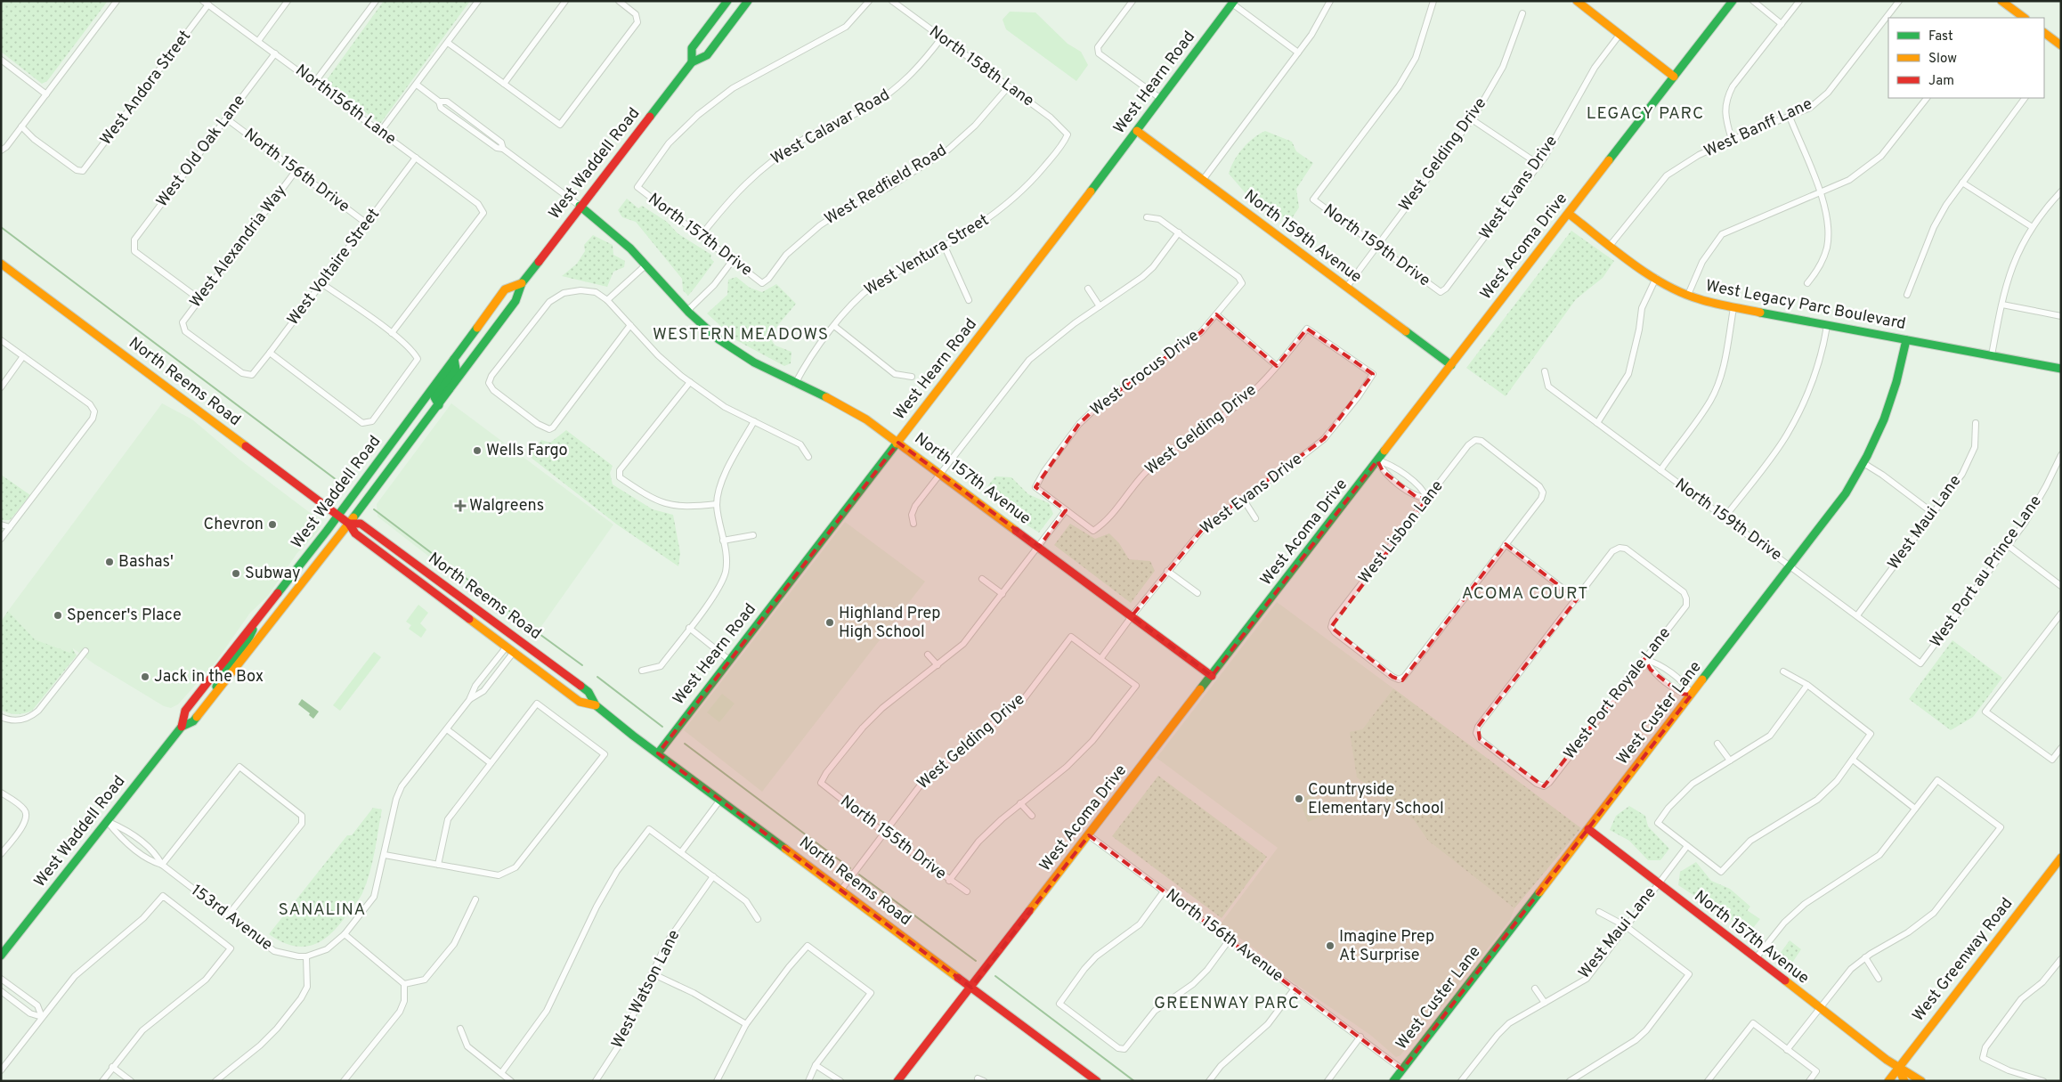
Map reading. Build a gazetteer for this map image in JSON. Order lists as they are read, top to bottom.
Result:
{
  "streets": {
    "street": [
      "North 158th Lane",
      "West Hearn Road",
      "West Andora Street",
      "North156th Lane",
      "West Calavar Road",
      "West Banff Lane",
      "West Old Oak Lane",
      "West Gelding Drive",
      "West Waddell Road",
      "North 156th Drive",
      "West Redfield Road",
      "West Evans Drive",
      "North 157th Drive",
      "North 159th Avenue",
      "North 159th Drive",
      "West Alexandria Way",
      "West Acoma Drive",
      "West Ventura Street",
      "West Voltaire Street",
      "West Legacy Parc Boulevard",
      "West Crocus Drive",
      "North Reems Road",
      "North 157th Avenue",
      "West Maui Lane",
      "West Lisbon Lane",
      "West Port au Prince Lane",
      "West Port Royale Lane",
      "West Custer Lane",
      "North 155th Drive",
      "153rd Avenue",
      "North 156th Avenue",
      "West Greenway Road",
      "West Watson Lane"
    ]
  },
  "crossings": [
    ["North 158th Lane", "West Calavar Road"],
    ["North 158th Lane", "West Redfield Road"],
    ["North 158th Lane", "West Ventura Street"],
    ["West Hearn Road", "North 159th Avenue"],
    ["West Hearn Road", "North Reems Road"],
    ["West Hearn Road", "North 157th Avenue"],
    ["West Andora Street", "North156th Lane"],
    ["North156th Lane", "West Old Oak Lane"],
    ["North156th Lane", "West Voltaire Street"],
    ["West Calavar Road", "North 157th Drive"],
    ["West Banff Lane", "West Legacy Parc Boulevard"],
    ["West Old Oak Lane", "North 156th Drive"],
    ["West Old Oak Lane", "West Alexandria Way"],
    ["West Gelding Drive", "West Evans Drive"],
    ["West Gelding Drive", "North 159th Avenue"],
    ["West Gelding Drive", "North 159th Drive"],
    ["West Gelding Drive", "West Crocus Drive"],
    ["West Gelding Drive", "North Reems Road"],
    ["West Gelding Drive", "North 155th Drive"],
    ["West Waddell Road", "North Reems Road"],
    ["West Waddell Road", "North 157th Avenue"],
    ["West Waddell Road", "153rd Avenue"],
    ["North 156th Drive", "West Alexandria Way"],
    ["North 156th Drive", "West Voltaire Street"],
    ["West Redfield Road", "North 157th Drive"],
    ["West Evans Drive", "North 159th Drive"],
    ["West Evans Drive", "North 157th Avenue"],
    ["North 159th Avenue", "West Acoma Drive"],
    ["North 159th Drive", "West Maui Lane"],
    ["North 159th Drive", "West Port au Prince Lane"],
    ["North 159th Drive", "West Custer Lane"],
    ["West Alexandria Way", "West Voltaire Street"],
    ["West Acoma Drive", "West Legacy Parc Boulevard"],
    ["West Acoma Drive", "North Reems Road"],
    ["West Acoma Drive", "North 157th Avenue"],
    ["West Acoma Drive", "North 156th Avenue"],
    ["West Ventura Street", "North 157th Avenue"],
    ["West Legacy Parc Boulevard", "West Custer Lane"],
    ["North 157th Avenue", "West Maui Lane"],
    ["North 157th Avenue", "West Custer Lane"],
    ["North 157th Avenue", "West Greenway Road"],
    ["West Custer Lane", "North 156th Avenue"]
  ],
  "districts": [
    "LEGACY PARC",
    "WESTERN MEADOWS",
    "ACOMA COURT",
    "SANALINA",
    "GREENWAY PARC"
  ],
  "places": {
    "other": [
      "Wells Fargo",
      "Chevron",
      "Bashas'",
      "Subway",
      "Spencer's Place",
      "Highland Prep High School",
      "Jack in the Box",
      "Countryside Elementary School",
      "Imagine Prep At Surprise"
    ],
    "health": ["Walgreens"]
  },
  "legend": ["Fast", "Slow", "Jam"]
}
